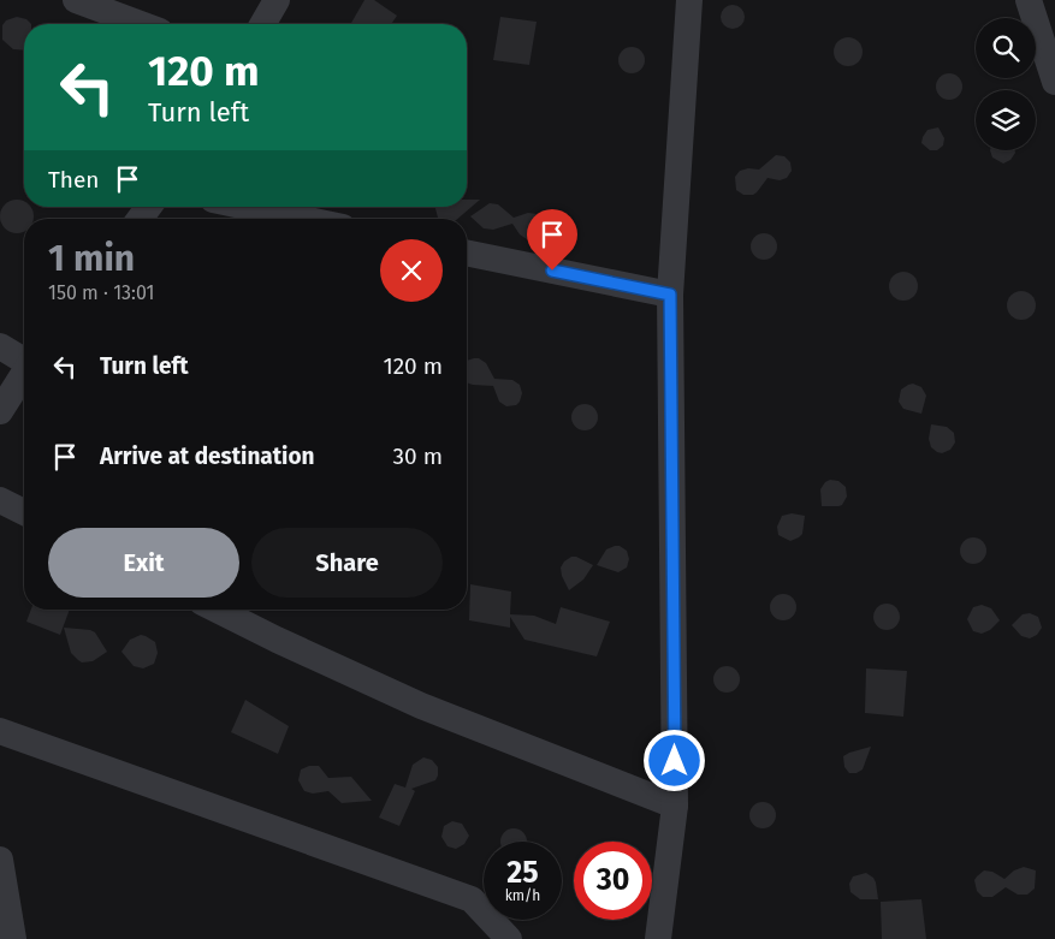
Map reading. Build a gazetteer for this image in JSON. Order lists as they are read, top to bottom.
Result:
{
  "page": {
    "turn": ["120 m", "Turn left"],
    "then": "Then",
    "heading": ["1 min", "150 m · 13:01"],
    "list": [
      {
        "name": "Turn left",
        "value": "120 m"
      },
      {
        "name": "Arrive at destination",
        "value": "30 m"
      }
    ],
    "buttons": ["Exit", "Share"],
    "speed": "25 km/h",
    "limit": "30"
  }
}
